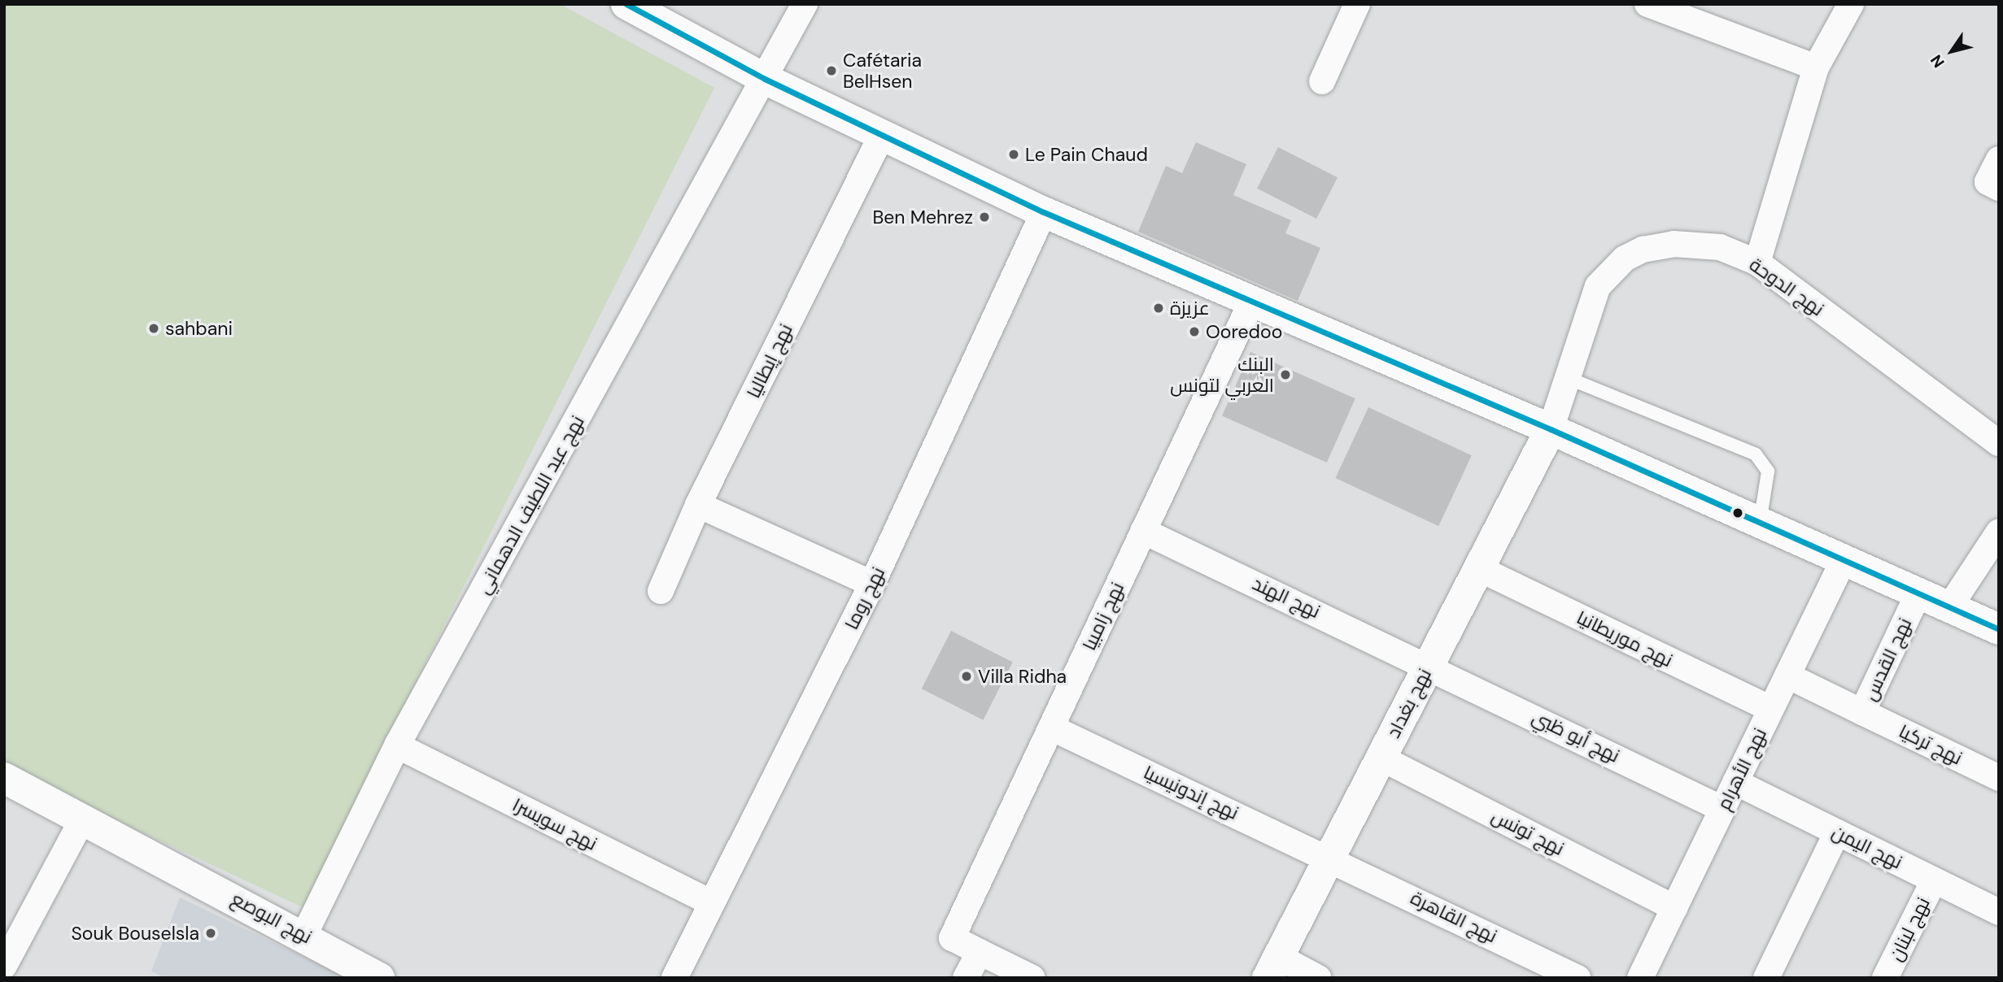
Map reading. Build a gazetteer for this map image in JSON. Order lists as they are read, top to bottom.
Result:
{
  "streets": {
    "street": [
      "نهج الدوحة",
      "نهج إيطاليا",
      "نهج عبد اللطيف الدهماني",
      "نهج الهند",
      "نهج روما",
      "نهج زامبيا",
      "نهج موريطانيا",
      "نهج القدس",
      "نهج بغداد",
      "نهج أبو ظبي",
      "نهج تركيا",
      "نهج الأهرام",
      "نهج إندونيسيا",
      "نهج سويسرا",
      "نهج تونس",
      "نهج اليمن",
      "نهج القاهرة",
      "نهج البوصع",
      "نهج لبنان"
    ]
  },
  "crossings": [
    ["نهج الدوحة", "نهج بغداد"],
    ["نهج عبد اللطيف الدهماني", "نهج سويسرا"],
    ["نهج عبد اللطيف الدهماني", "نهج البوصع"],
    ["نهج الهند", "نهج زامبيا"],
    ["نهج الهند", "نهج بغداد"],
    ["نهج الهند", "نهج أبو ظبي"],
    ["نهج روما", "نهج سويسرا"],
    ["نهج زامبيا", "نهج إندونيسيا"],
    ["نهج موريطانيا", "نهج بغداد"],
    ["نهج موريطانيا", "نهج الأهرام"],
    ["نهج القدس", "نهج تركيا"],
    ["نهج القدس", "نهج الأهرام"],
    ["نهج بغداد", "نهج أبو ظبي"],
    ["نهج بغداد", "نهج إندونيسيا"],
    ["نهج بغداد", "نهج تونس"],
    ["نهج بغداد", "نهج القاهرة"],
    ["نهج أبو ظبي", "نهج الأهرام"],
    ["نهج الأهرام", "نهج تونس"],
    ["نهج الأهرام", "نهج اليمن"],
    ["نهج إندونيسيا", "نهج القاهرة"],
    ["نهج اليمن", "نهج لبنان"]
  ],
  "places": [
    "Cafétaria BelHsen",
    "Le Pain Chaud",
    "Ben Mehrez",
    "عزيزة",
    "sahbani",
    "Ooredoo",
    "البنك العربي لتونس",
    "Villa Ridha",
    "Souk Bouselsla"
  ],
  "north": "bottom left"
}
